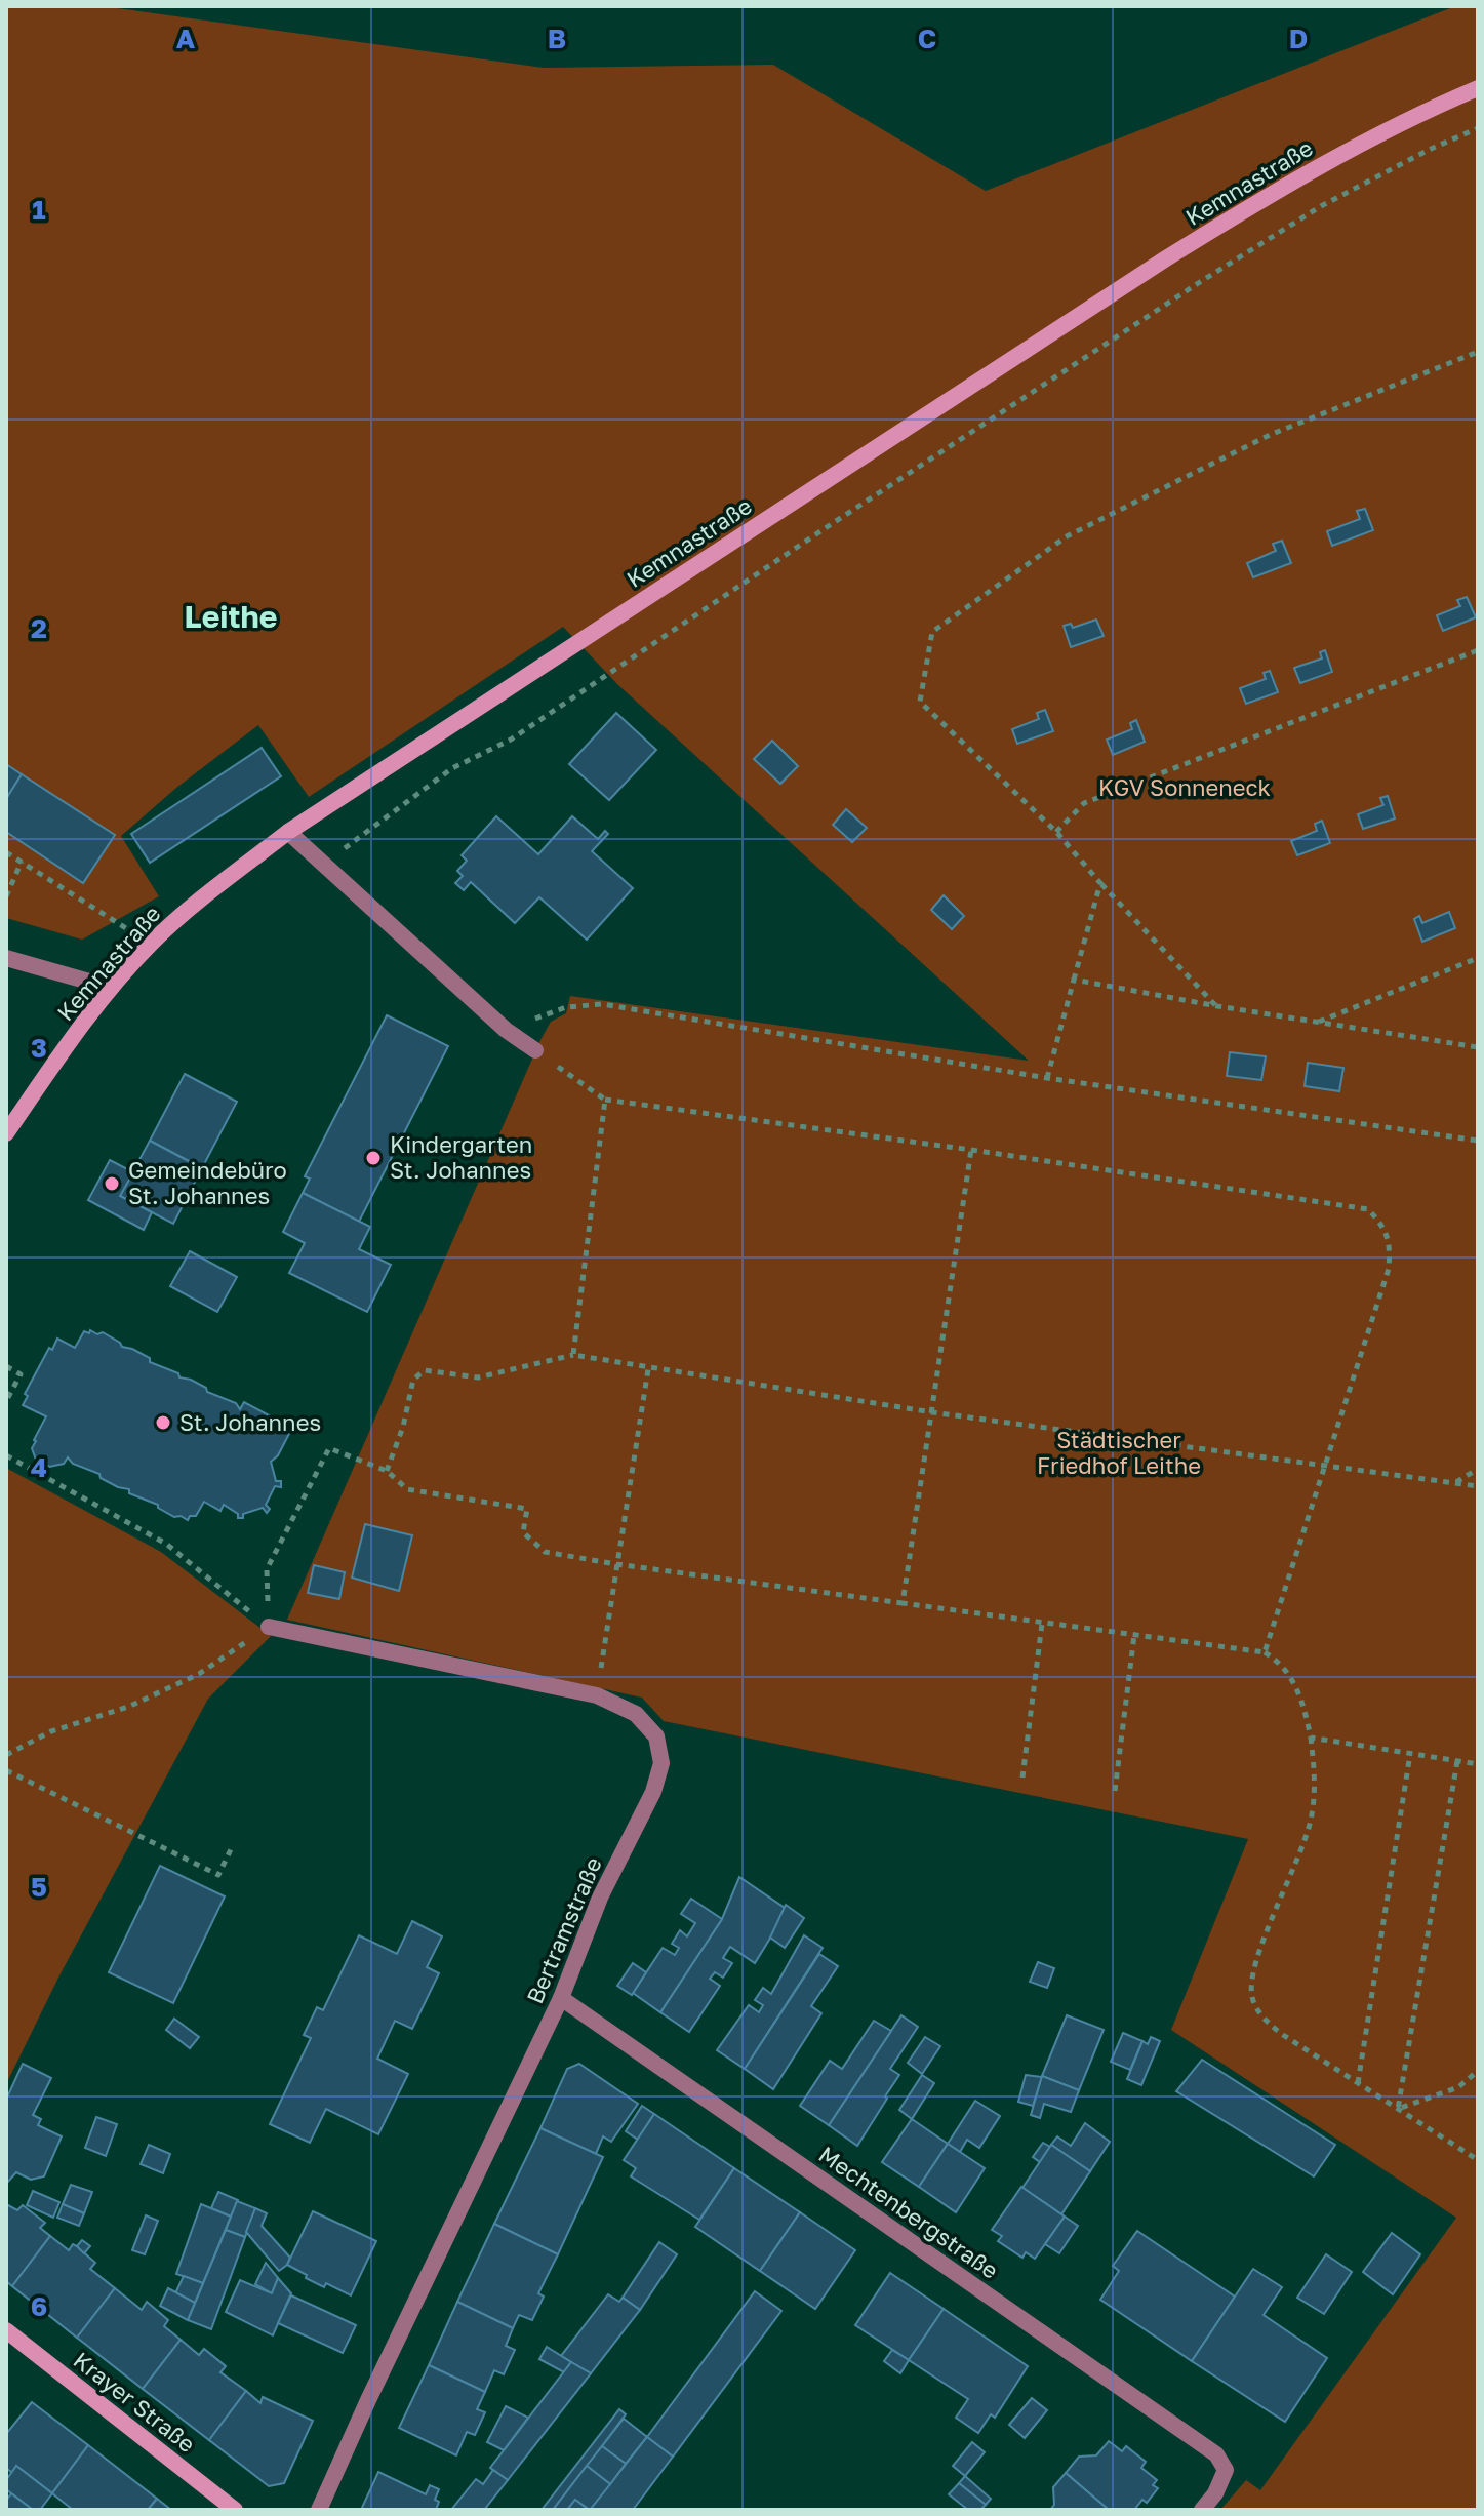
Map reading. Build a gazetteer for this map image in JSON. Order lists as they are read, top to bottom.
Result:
{
  "streets": {
    "street": [
      "Kemnastraße",
      "Bertramstraße",
      "Mechtenbergstraße",
      "Krayer Straße"
    ]
  },
  "crossings": [
    ["Bertramstraße", "Mechtenbergstraße"]
  ],
  "districts": ["Leithe"],
  "parks": ["KGV Sonneneck", "Städtischer Friedhof Leithe"],
  "places": ["Kindergarten St. Johannes", "Gemeindebüro St. Johannes", "St. Johannes"],
  "grid": {
    "columns": [
      "A",
      "B",
      "C",
      "D"
    ],
    "rows": [
      "1",
      "2",
      "3",
      "4",
      "5",
      "6"
    ]
  }
}
